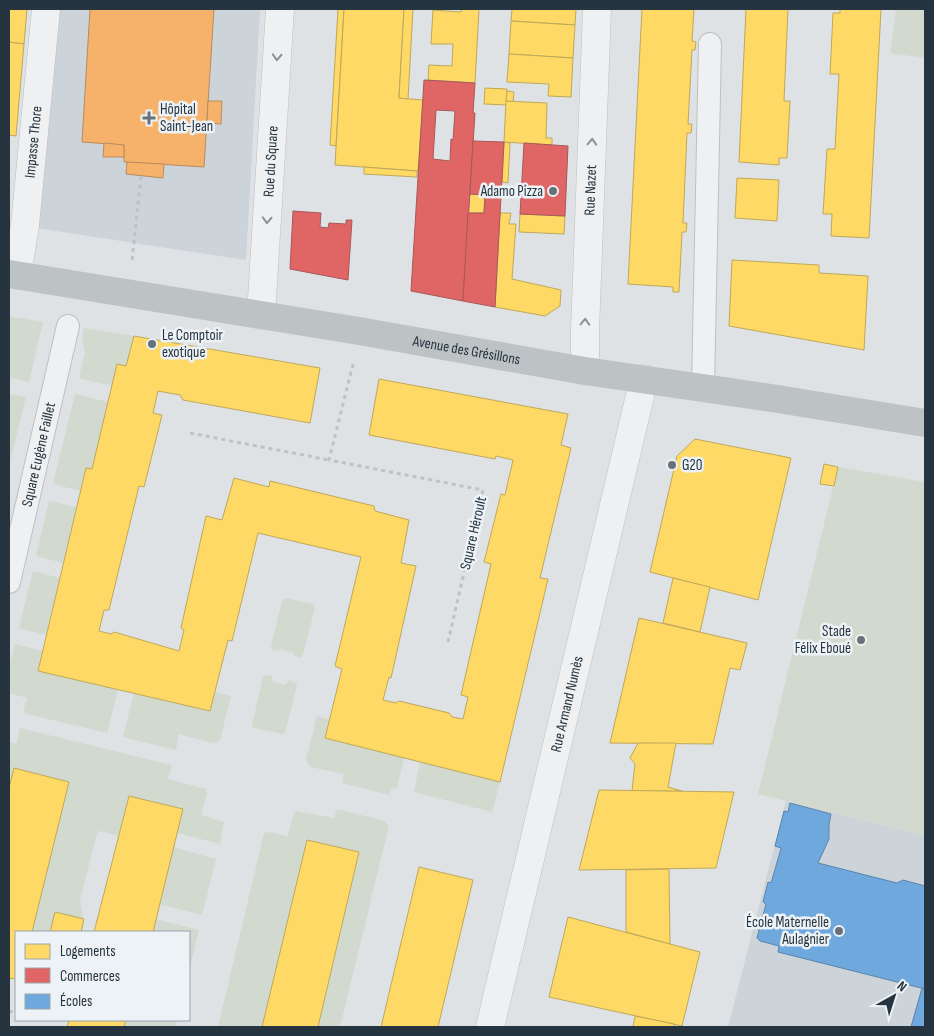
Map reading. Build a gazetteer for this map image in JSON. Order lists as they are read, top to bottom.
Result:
{
  "streets": {
    "main road": ["Avenue des Grésillons"],
    "street": [
      "Impasse Thore",
      "Rue du Square",
      "Rue Nazet",
      "Rue Armand Numès"
    ],
    "lane": ["Square Eugène Faillet"],
    "path": ["Square Héroult"]
  },
  "crossings": [
    ["Impasse Thore", "Avenue des Grésillons"],
    ["Rue du Square", "Avenue des Grésillons"],
    ["Rue Nazet", "Avenue des Grésillons"],
    ["Avenue des Grésillons", "Rue Armand Numès"]
  ],
  "one_way": ["Rue du Square", "Rue Nazet"],
  "places": {
    "health": ["Hôpital Saint-Jean"],
    "other": [
      "Adamo Pizza",
      "Le Comptoir exotique",
      "G20",
      "Stade Félix Eboué",
      "École Maternelle Aulagnier"
    ]
  },
  "legend": ["Logements", "Commerces", "Écoles"],
  "north": "top right"
}
